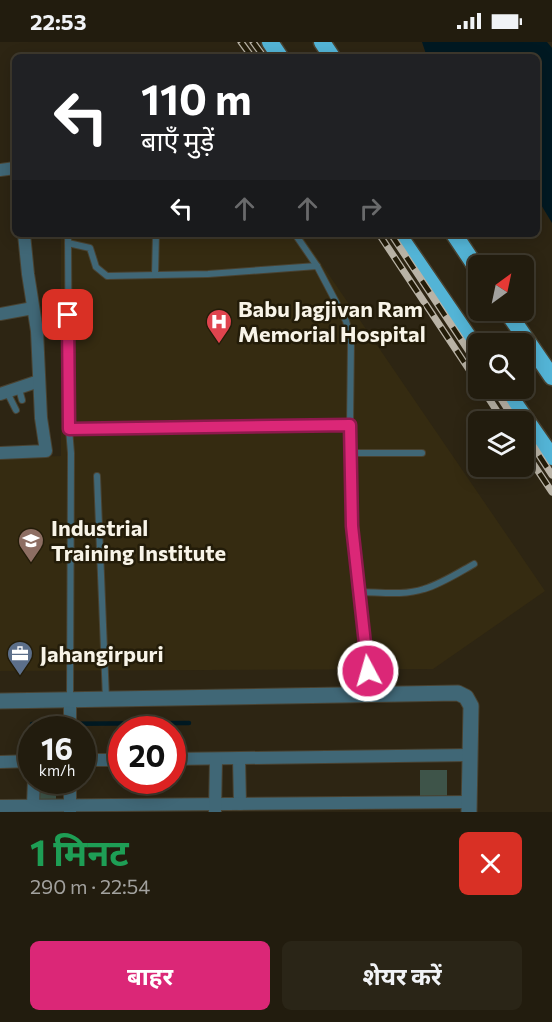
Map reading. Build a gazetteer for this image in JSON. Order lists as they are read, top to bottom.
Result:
{
  "places": {
    "hospital": ["Babu Jagjivan Ram Memorial Hospital"],
    "school or university": ["Industrial Training Institute"],
    "office": ["Jahangirpuri"]
  },
  "north": "top right",
  "page": {
    "status": "22:53",
    "turn": ["110 m", "बाएँ मुड़ें"],
    "speed": "16 km/h",
    "limit": "20",
    "heading": ["1 मिनट", "290 m · 22:54"],
    "buttons": ["बाहर", "शेयर करें"]
  }
}
